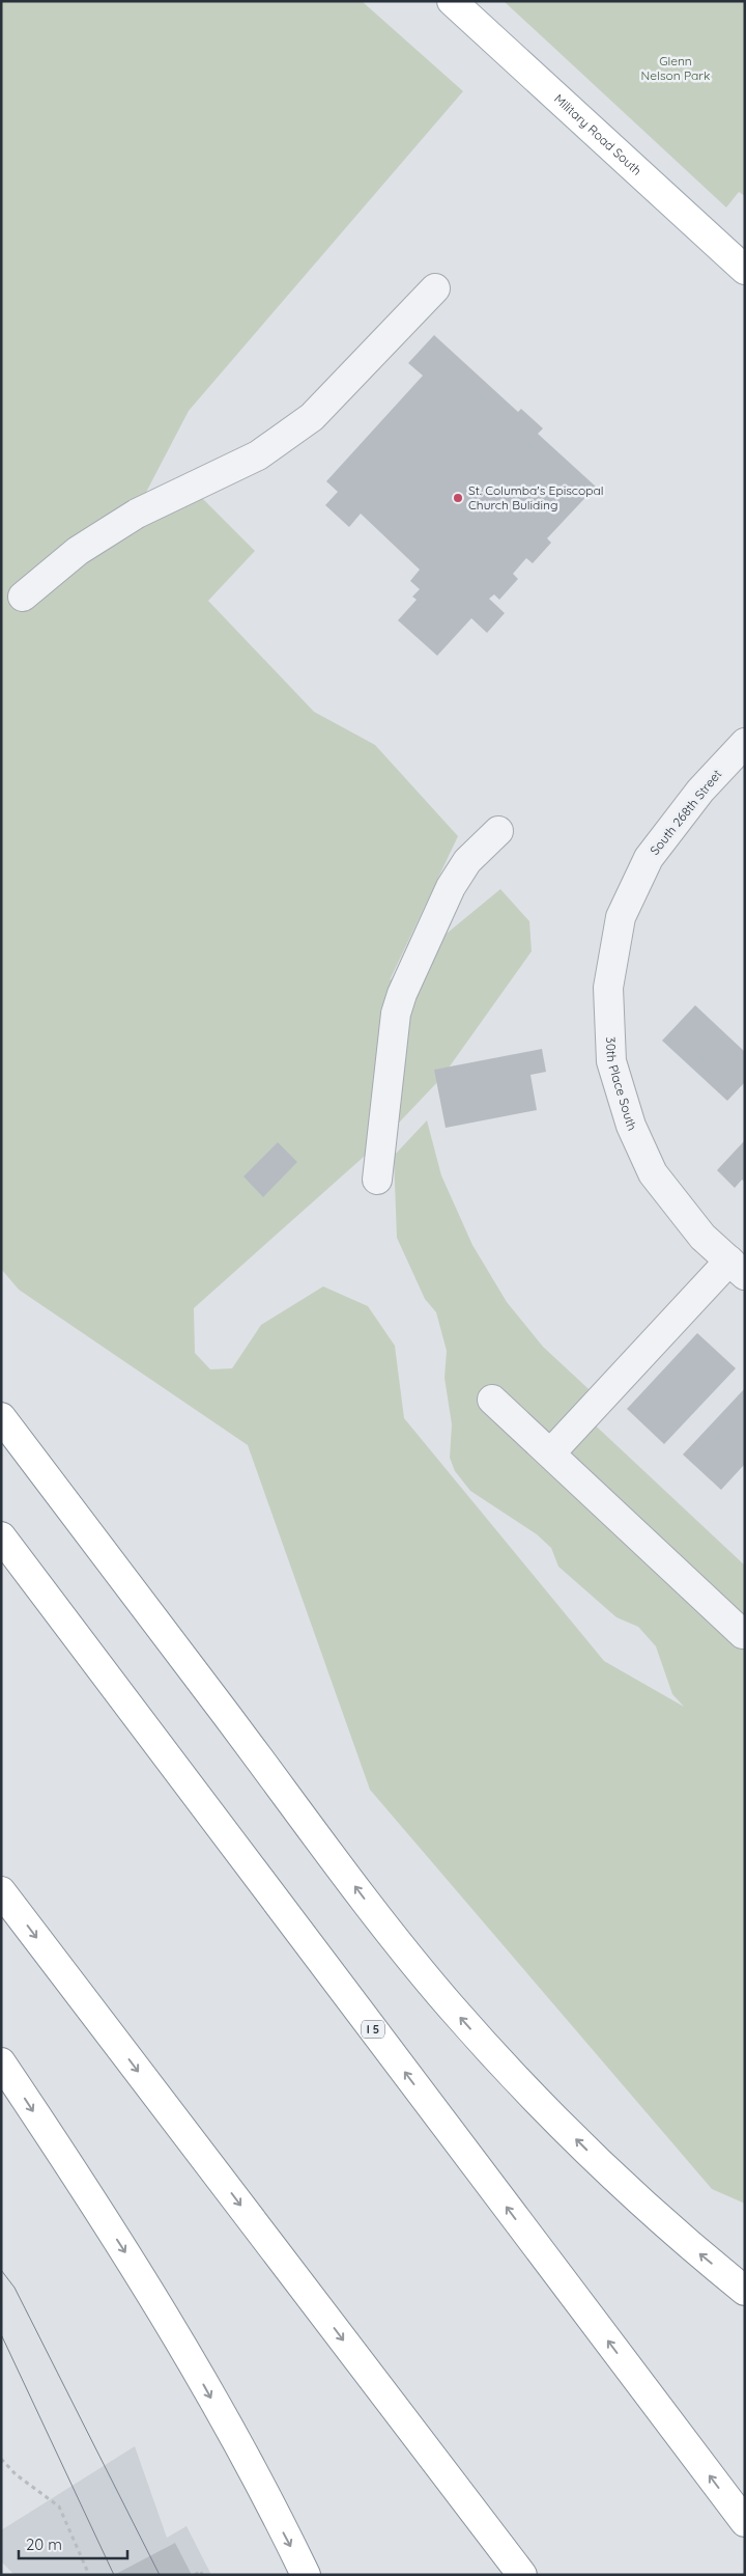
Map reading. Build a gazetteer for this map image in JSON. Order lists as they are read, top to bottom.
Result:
{
  "streets": {
    "main road": ["Military Road South", "I 5"],
    "street": ["South 268th Street", "30th Place South"]
  },
  "crossings": [
    ["South 268th Street", "30th Place South"]
  ],
  "parks": ["Glenn Nelson Park"],
  "places": ["St. Columba's Episcopal Church Buliding"],
  "scale_bar": "20 m"
}
